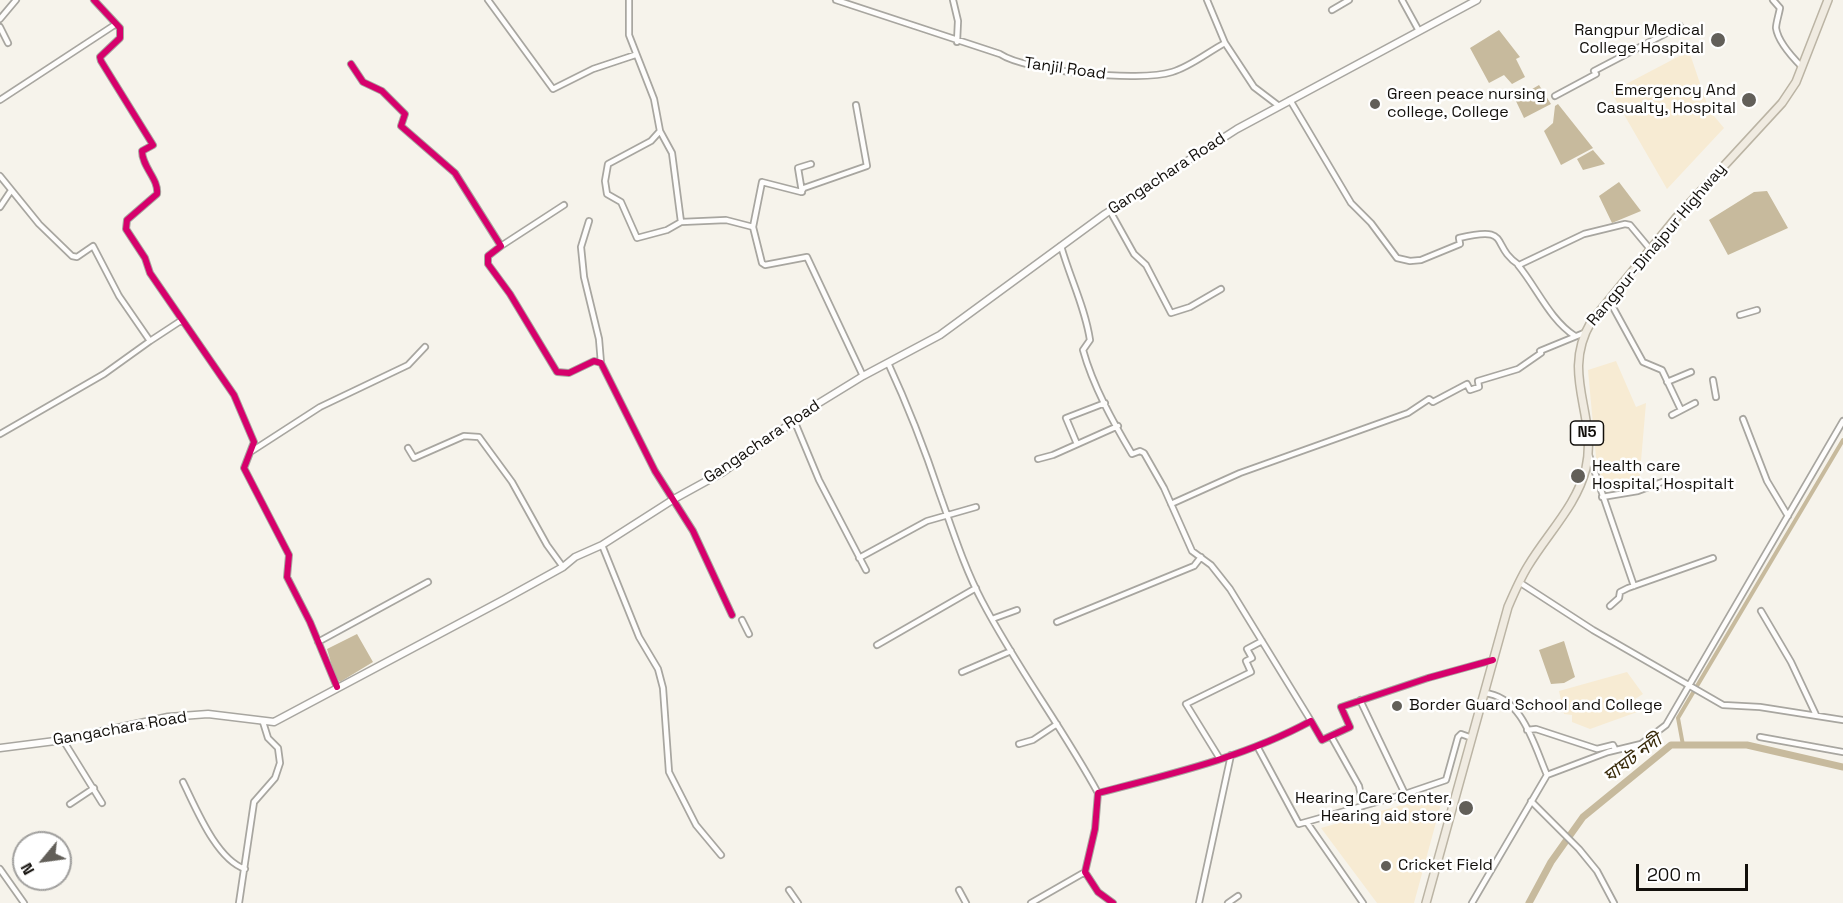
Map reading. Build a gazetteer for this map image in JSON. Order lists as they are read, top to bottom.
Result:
{
  "streets": {
    "highway": ["Rangpur-Dinajpur Highway", "N5"],
    "main road": ["Gangachara Road"],
    "street": ["Tanjil Road"]
  },
  "crossings": [
    ["Rangpur-Dinajpur Highway", "N5"]
  ],
  "water": ["ঘাঘট নদী"],
  "places": [
    "Rangpur Medical College Hospital",
    "Emergency And Casualty, Hospital",
    "Green peace nursing college, College",
    "Health care Hospital, Hospitalt",
    "Border Guard School and College",
    "Hearing Care Center, Hearing aid store",
    "Cricket Field"
  ],
  "scale_bar": "200 m",
  "north": "bottom left"
}
